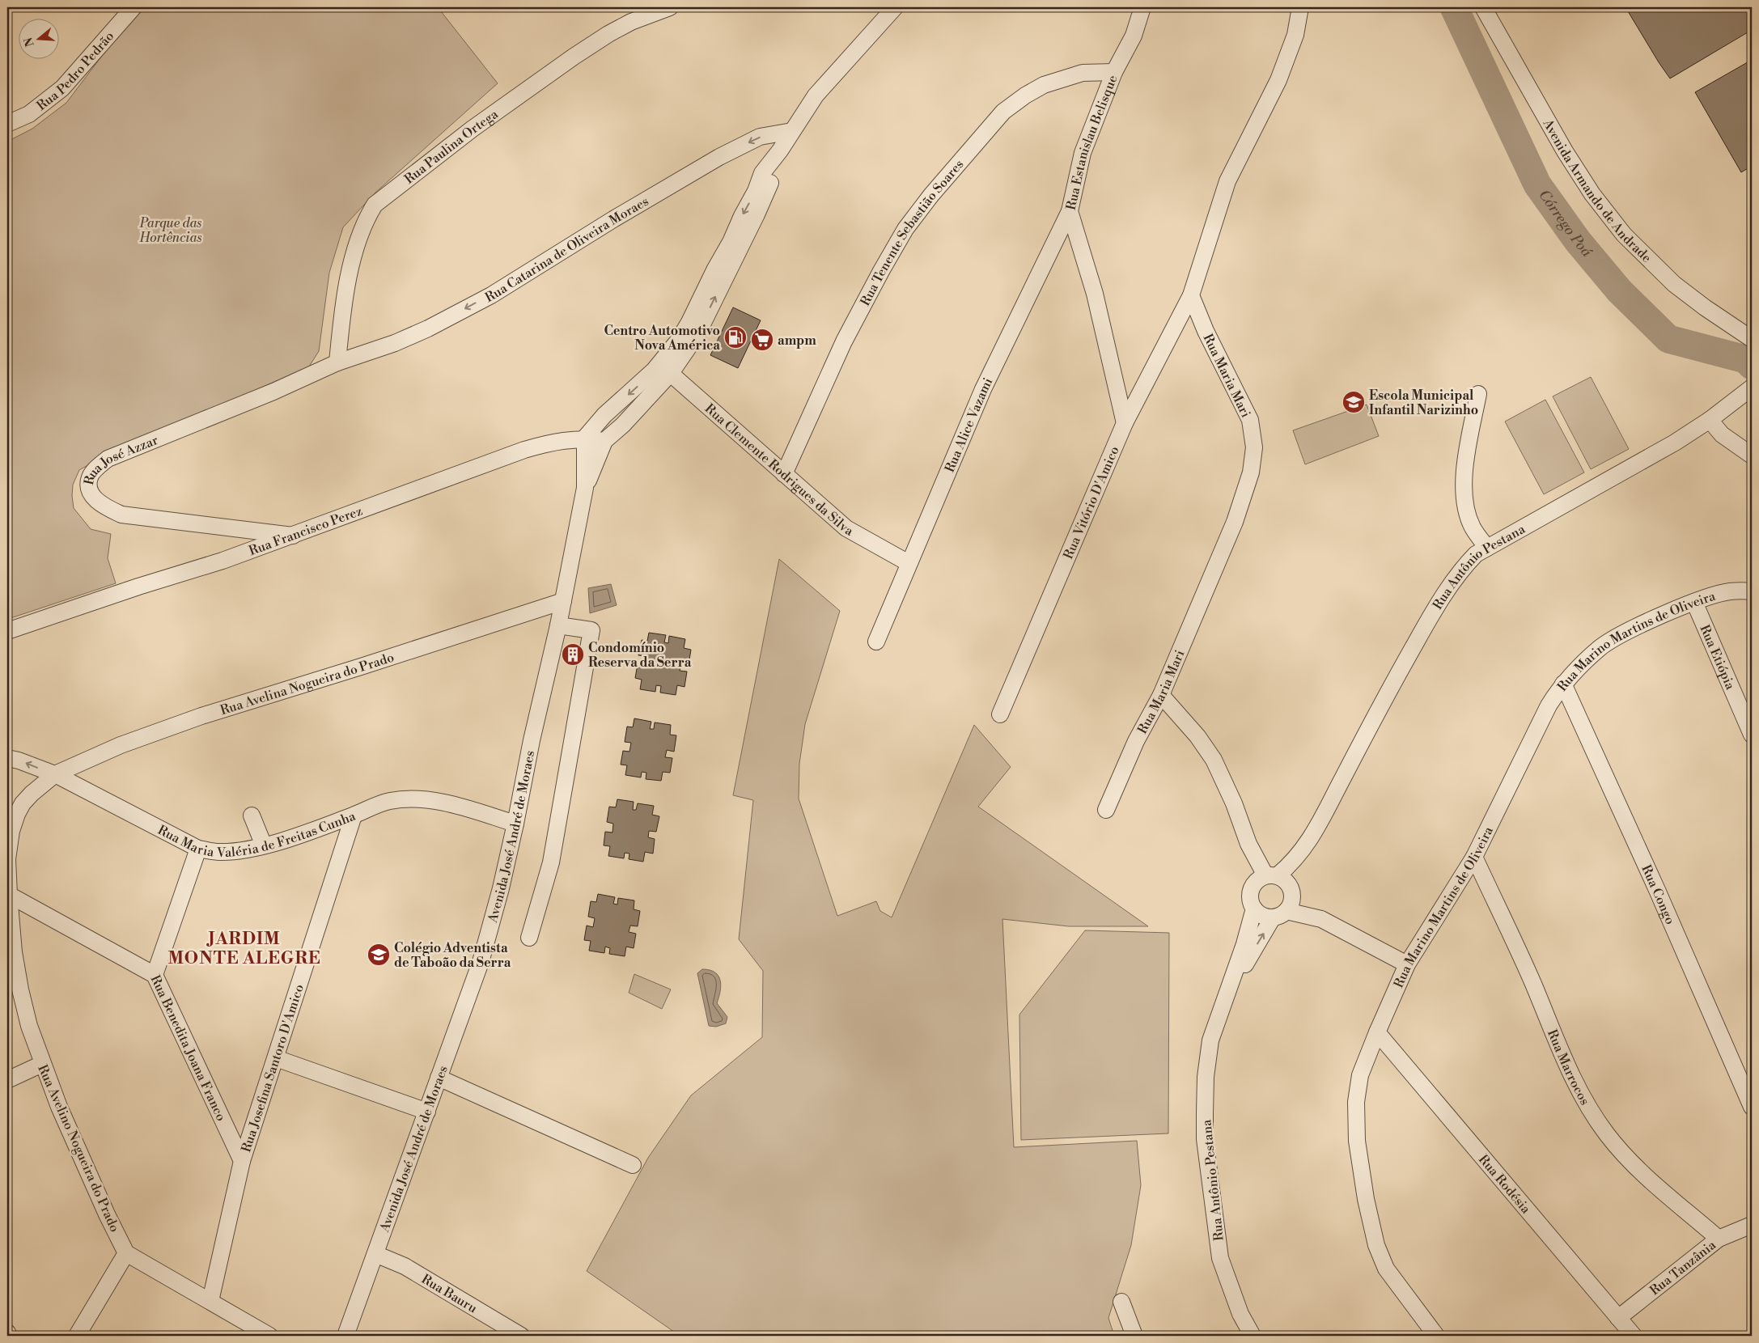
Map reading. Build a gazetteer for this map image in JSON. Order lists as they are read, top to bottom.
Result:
{
  "streets": {
    "street": [
      "Rua Pedro Pedrão",
      "Rua Estanislau Belisque",
      "Rua Paulina Ortega",
      "Avenida Armando de Andrade",
      "Rua Tenente Sebastião Soares",
      "Rua Catarina de Oliveira Moraes",
      "Rua Maria Mari",
      "Rua Alice Vazami",
      "Rua José Azzar",
      "Rua Clemente Rodrigues da Silva",
      "Rua Vitório D'Amico",
      "Rua Francisco Perez",
      "Rua Antônio Pestana",
      "Rua Marino Martins de Oliveira",
      "Rua Etiópia",
      "Rua Avelina Nogueira do Prado",
      "Rua Maria Valéria de Freitas Cunha",
      "Avenida José André de Moraes",
      "Rua Congo",
      "Rua Benedita Joana Franco",
      "Rua Marrocos",
      "Rua Josefina Santoro D'Amico",
      "Rua Avelino Nogueira do Prado",
      "Rua Rodésia",
      "Rua Tanzânia",
      "Rua Bauru"
    ]
  },
  "crossings": [
    ["Rua Estanislau Belisque", "Rua Tenente Sebastião Soares"],
    ["Rua Estanislau Belisque", "Rua Alice Vazami"],
    ["Rua Estanislau Belisque", "Rua Vitório D'Amico"],
    ["Rua Paulina Ortega", "Rua Catarina de Oliveira Moraes"],
    ["Rua Paulina Ortega", "Rua José Azzar"],
    ["Rua Tenente Sebastião Soares", "Rua Clemente Rodrigues da Silva"],
    ["Rua Catarina de Oliveira Moraes", "Rua José Azzar"],
    ["Rua Catarina de Oliveira Moraes", "Avenida José André de Moraes"],
    ["Rua Maria Mari", "Rua Vitório D'Amico"],
    ["Rua Alice Vazami", "Rua Clemente Rodrigues da Silva"],
    ["Rua José Azzar", "Rua Francisco Perez"],
    ["Rua Clemente Rodrigues da Silva", "Avenida José André de Moraes"],
    ["Rua Francisco Perez", "Avenida José André de Moraes"],
    ["Rua Marino Martins de Oliveira", "Rua Etiópia"],
    ["Rua Marino Martins de Oliveira", "Rua Congo"],
    ["Rua Marino Martins de Oliveira", "Rua Marrocos"],
    ["Rua Marino Martins de Oliveira", "Rua Rodésia"],
    ["Rua Avelina Nogueira do Prado", "Rua Maria Valéria de Freitas Cunha"],
    ["Rua Avelina Nogueira do Prado", "Avenida José André de Moraes"],
    ["Rua Avelina Nogueira do Prado", "Rua Avelino Nogueira do Prado"],
    ["Rua Maria Valéria de Freitas Cunha", "Avenida José André de Moraes"],
    ["Rua Maria Valéria de Freitas Cunha", "Rua Josefina Santoro D'Amico"],
    ["Rua Maria Valéria de Freitas Cunha", "Rua Avelino Nogueira do Prado"],
    ["Avenida José André de Moraes", "Rua Bauru"],
    ["Rua Benedita Joana Franco", "Rua Josefina Santoro D'Amico"],
    ["Rua Benedita Joana Franco", "Rua Avelino Nogueira do Prado"],
    ["Rua Marrocos", "Rua Tanzânia"],
    ["Rua Rodésia", "Rua Tanzânia"]
  ],
  "one_way": ["Rua Catarina de Oliveira Moraes"],
  "districts": ["JARDIM MONTE ALEGRE"],
  "water": ["Córrego Poá"],
  "parks": ["Parque das Hortências"],
  "places": {
    "fuel station": ["Centro Automotivo Nova América"],
    "supermarket": ["ampm"],
    "school or university": ["Escola Municipal Infantil Narizinho", "Colégio Adventista de Taboão da Serra"],
    "building": ["Condomínio Reserva da Serra"]
  },
  "north": "left"
}
